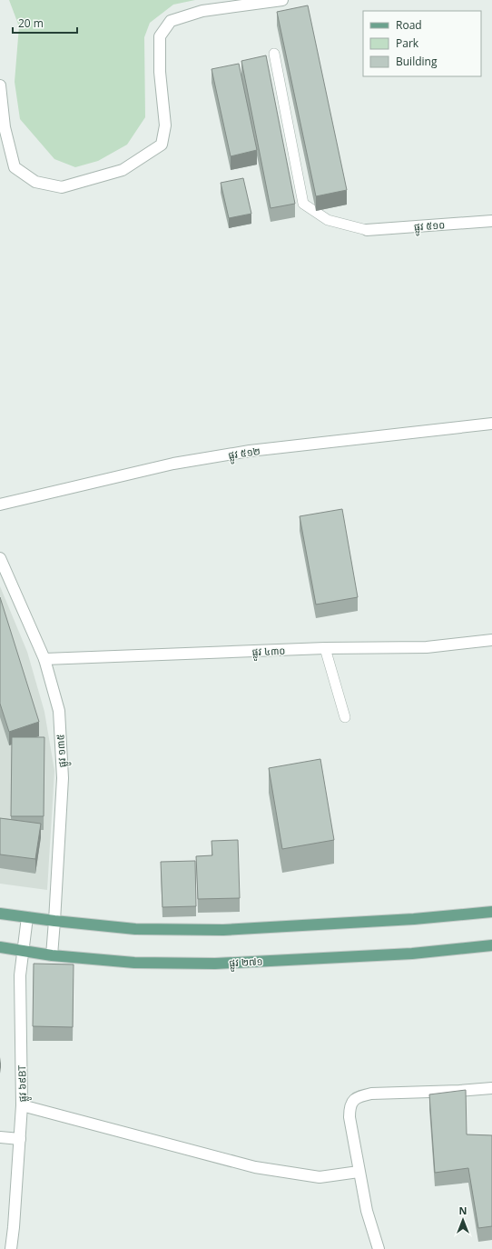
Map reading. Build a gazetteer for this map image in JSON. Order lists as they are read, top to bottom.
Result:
{
  "streets": {
    "main road": ["ផ្លូវ ២៧១"],
    "street": [
      "ផ្លូវ ៥១០",
      "ផ្លូវ ៥១២",
      "ផ្លូវ ៤៣០",
      "ផ្លូវ ១៣៥",
      "ផ្លូវ ៦៩BT"
    ]
  },
  "crossings": [
    ["ផ្លូវ ៤៣០", "ផ្លូវ ១៣៥"],
    ["ផ្លូវ ១៣៥", "ផ្លូវ ២៧១"],
    ["ផ្លូវ ២៧១", "ផ្លូវ ៦៩BT"]
  ],
  "legend": ["Road", "Park", "Building"],
  "scale_bar": "20 m",
  "north": "top"
}
